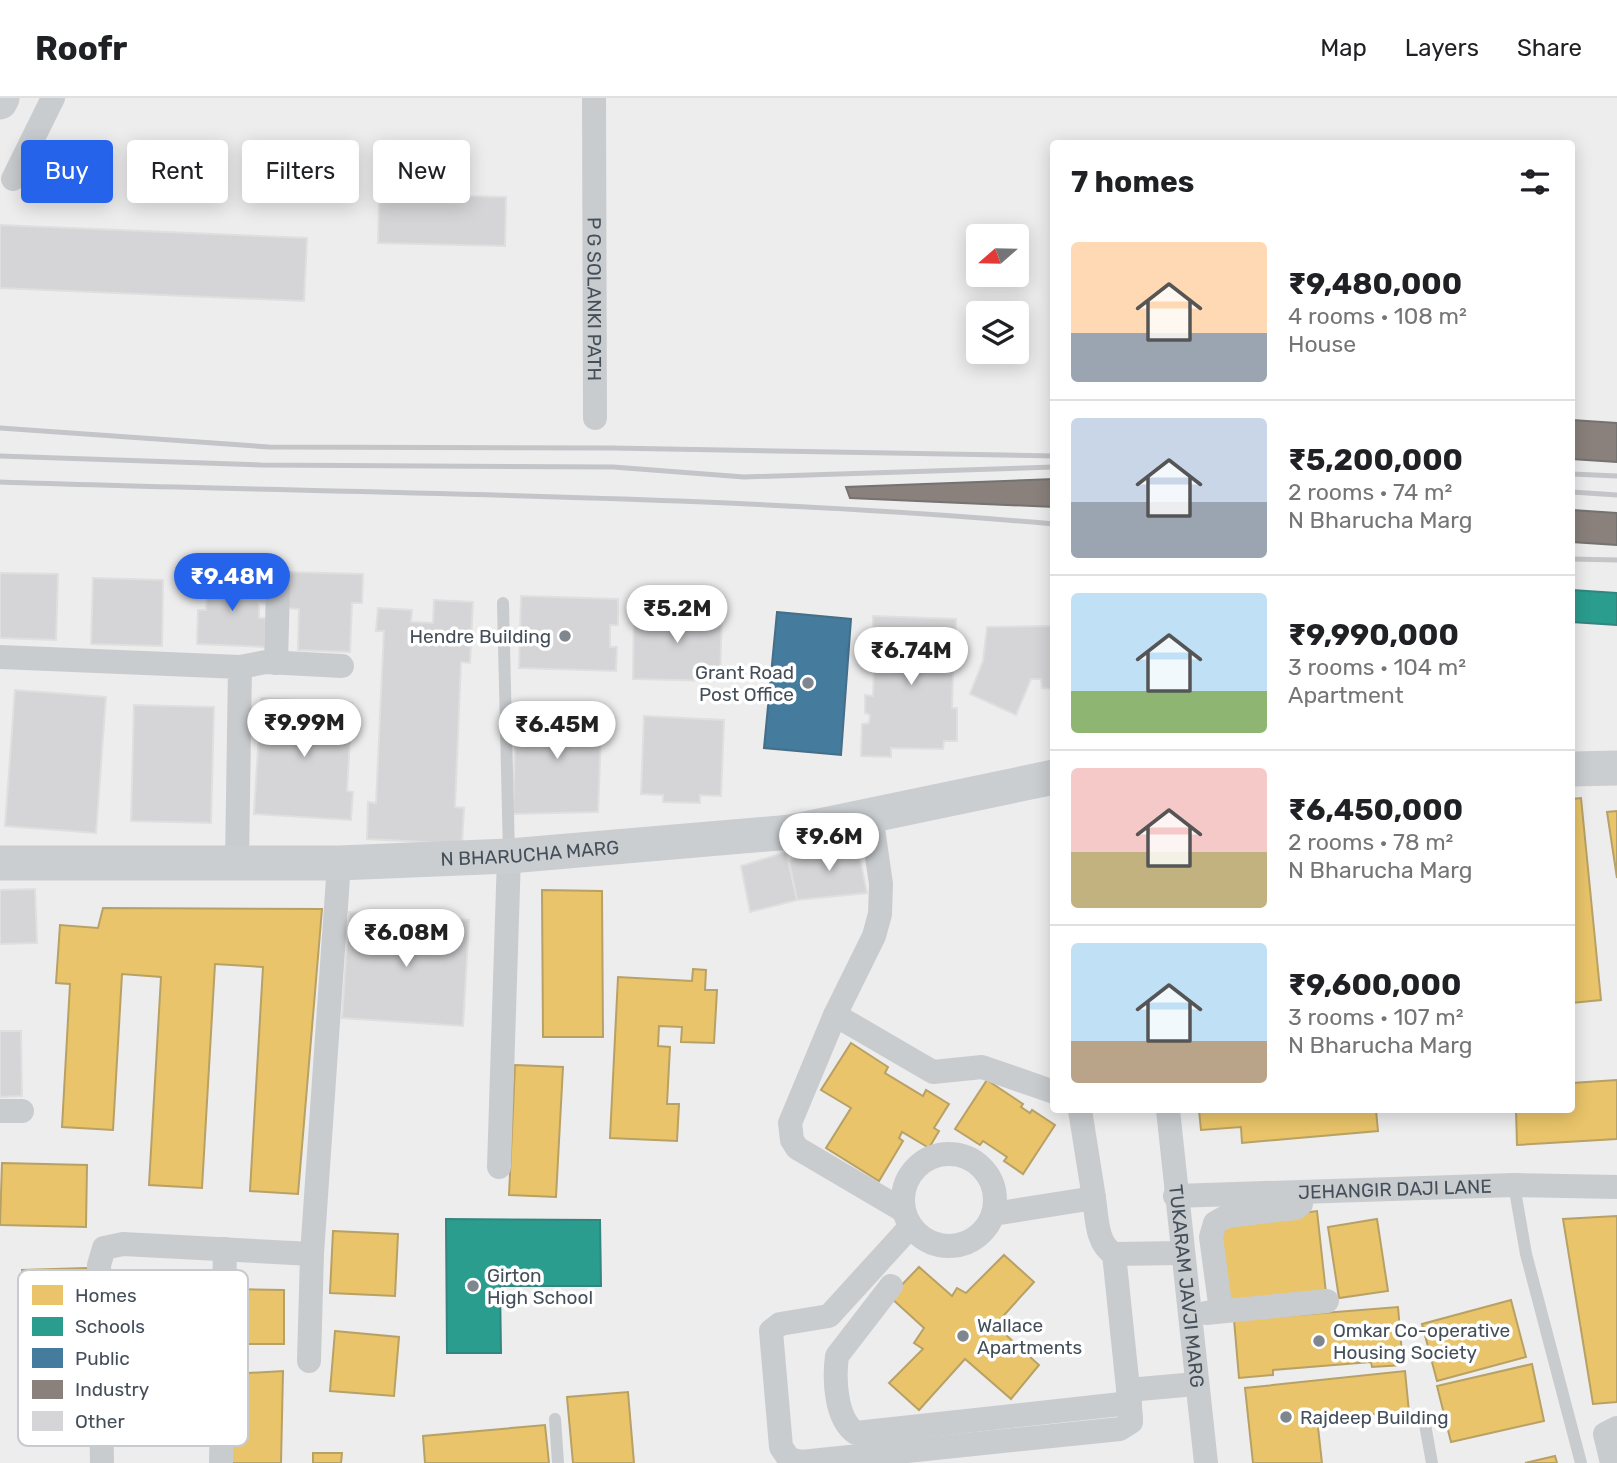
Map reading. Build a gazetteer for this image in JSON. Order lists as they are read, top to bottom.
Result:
{
  "streets": {
    "street": [
      "P G SOLANKI PATH",
      "N BHARUCHA MARG",
      "JEHANGIR DAJI LANE",
      "TUKARAM JAVJI MARG"
    ]
  },
  "crossings": [
    ["JEHANGIR DAJI LANE", "TUKARAM JAVJI MARG"]
  ],
  "places": [
    "Hendre Building",
    "Grant Road Post Office",
    "Girton High School",
    "Wallace Apartments",
    "Omkar Co-operative Housing Society",
    "Rajdeep Building"
  ],
  "legend": [
    "Homes",
    "Schools",
    "Public",
    "Industry",
    "Other"
  ],
  "north": "left",
  "page": {
    "header": "Roofr",
    "nav": ["Map", "Layers", "Share"],
    "chip": [
      "Buy",
      "Rent",
      "Filters",
      "New"
    ],
    "heading": "7 homes",
    "list": [
      {
        "name": "₹9,480,000",
        "note": "4 rooms · 108 m² · House"
      },
      {
        "name": "₹5,200,000",
        "note": "2 rooms · 74 m² · N Bharucha Marg"
      },
      {
        "name": "₹9,990,000",
        "note": "3 rooms · 104 m² · Apartment"
      },
      {
        "name": "₹6,450,000",
        "note": "2 rooms · 78 m² · N Bharucha Marg"
      },
      {
        "name": "₹9,600,000",
        "note": "3 rooms · 107 m² · N Bharucha Marg"
      }
    ],
    "price": [
      "₹9.48M",
      "₹5.2M",
      "₹6.74M",
      "₹9.99M",
      "₹6.45M",
      "₹9.6M",
      "₹6.08M"
    ]
  }
}
